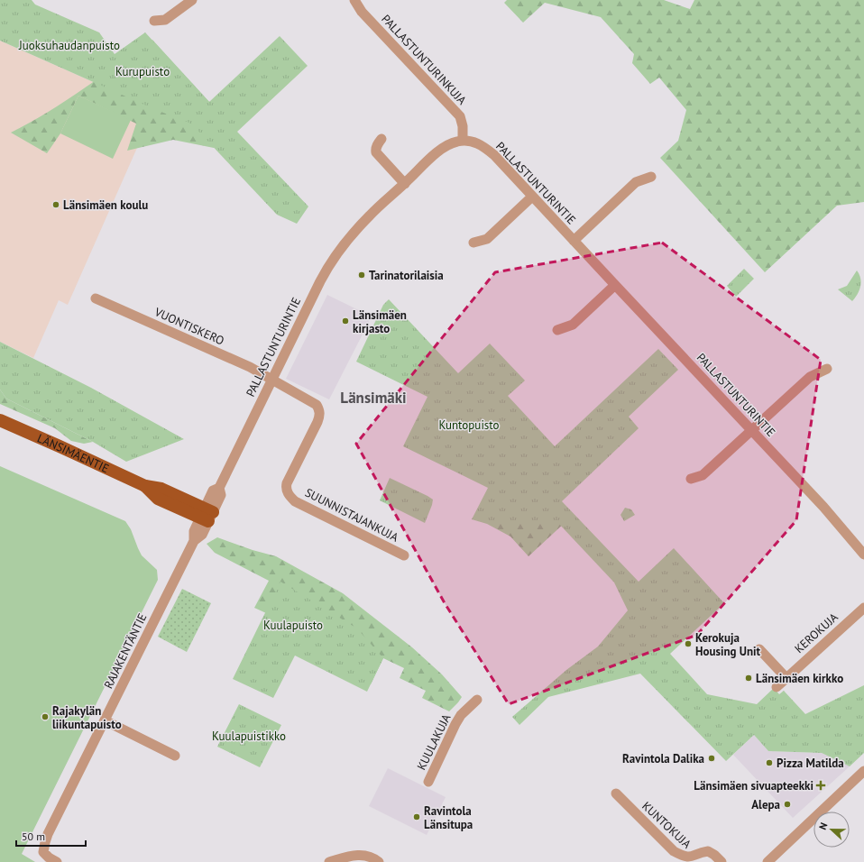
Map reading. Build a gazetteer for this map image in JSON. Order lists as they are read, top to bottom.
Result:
{
  "streets": {
    "main road": ["LÄNSIMÄENTIE"],
    "street": [
      "PALLASTUNTURINKUJA",
      "PALLASTUNTURINTIE",
      "VUONTISKERO",
      "SUUNNISTAJANKUJA",
      "KEROKUJA",
      "RAJAKENTÄNTIE",
      "KUULAKUJA",
      "KUNTOKUJA"
    ]
  },
  "crossings": [
    ["PALLASTUNTURINKUJA", "PALLASTUNTURINTIE"],
    ["PALLASTUNTURINTIE", "VUONTISKERO"],
    ["PALLASTUNTURINTIE", "LÄNSIMÄENTIE"],
    ["PALLASTUNTURINTIE", "SUUNNISTAJANKUJA"],
    ["PALLASTUNTURINTIE", "RAJAKENTÄNTIE"],
    ["VUONTISKERO", "SUUNNISTAJANKUJA"],
    ["LÄNSIMÄENTIE", "RAJAKENTÄNTIE"]
  ],
  "districts": ["Länsimäki"],
  "parks": [
    "Juoksuhaudanpuisto",
    "Kurupuisto",
    "Kuntopuisto",
    "Kuulapuisto",
    "Kuulapuistikko"
  ],
  "places": {
    "other": [
      "Länsimäen koulu",
      "Tarinatorilaisia",
      "Länsimäen kirjasto",
      "Kerokuja Housing Unit",
      "Länsimäen kirkko",
      "Rajakylän liikuntapuisto",
      "Ravintola Dalika",
      "Pizza Matilda",
      "Alepa",
      "Ravintola Länsitupa"
    ],
    "health": ["Länsimäen sivuapteekki"]
  },
  "scale_bar": "50 m",
  "north": "left"
}
